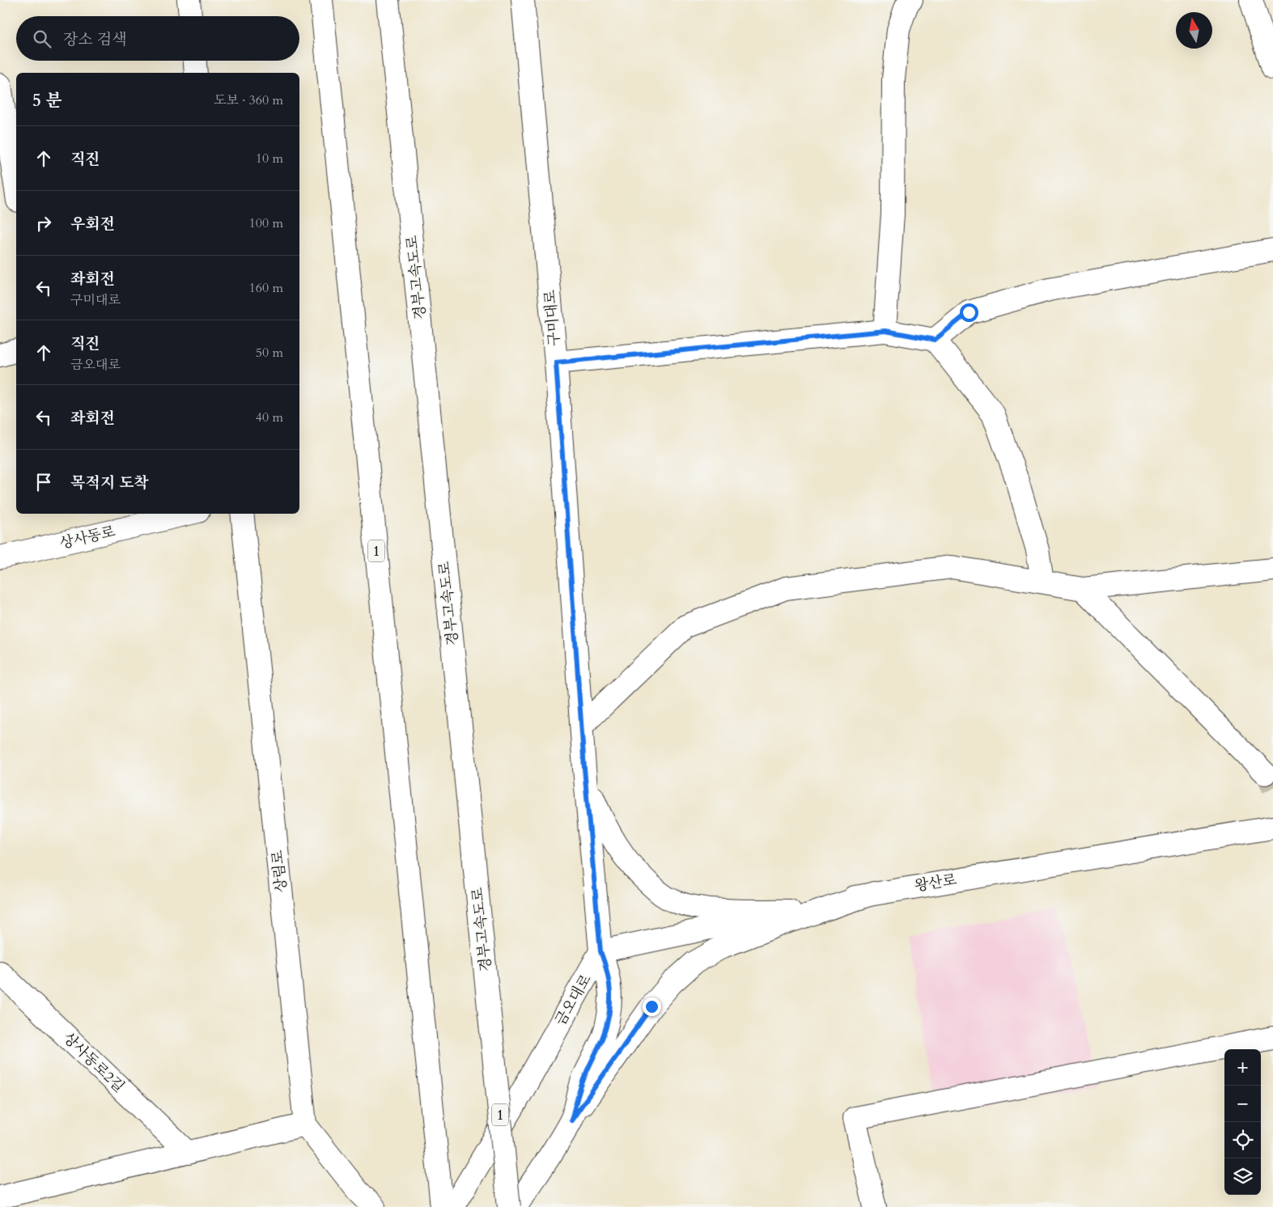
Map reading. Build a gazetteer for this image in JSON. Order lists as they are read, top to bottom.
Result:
{
  "streets": {
    "main road": [
      "경부고속도로",
      "구미대로",
      "상사동로",
      "1",
      "상림로",
      "왕산로",
      "금오대로",
      "상사동로2길"
    ]
  },
  "crossings": [
    ["구미대로", "왕산로"],
    ["구미대로", "금오대로"],
    ["왕산로", "금오대로"]
  ],
  "north": "top",
  "page": {
    "search": "장소 검색",
    "heading": ["5 분", "도보 · 360 m"],
    "list": [
      ["직진", "10 m"],
      ["우회전", "100 m"],
      ["좌회전", "구미대로", "160 m"],
      ["직진", "금오대로", "50 m"],
      ["좌회전", "40 m"],
      "목적지 도착"
    ],
    "map_buttons": ["+", "−"]
  }
}
